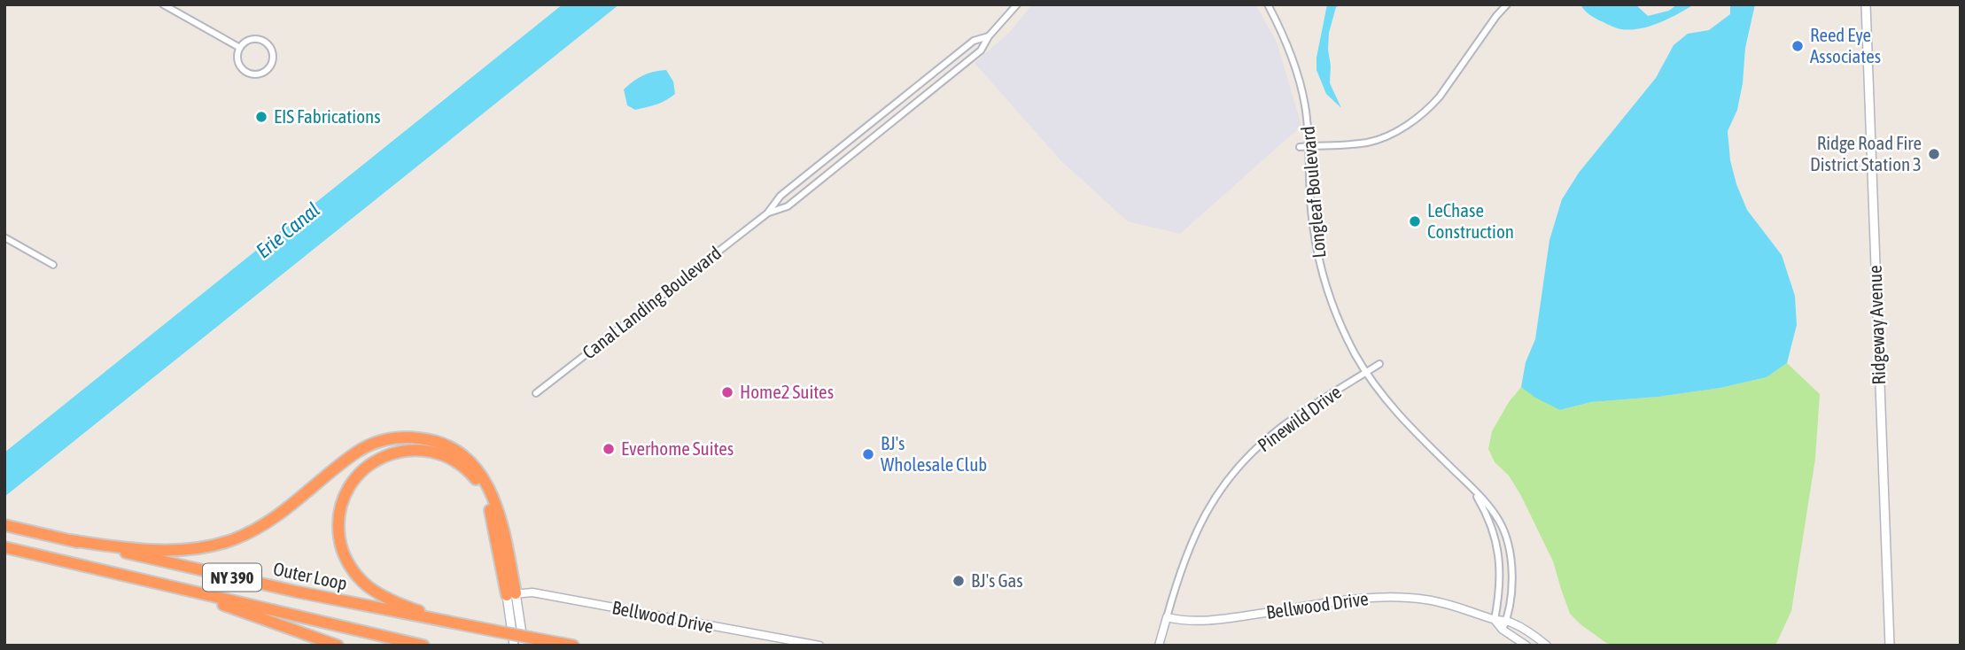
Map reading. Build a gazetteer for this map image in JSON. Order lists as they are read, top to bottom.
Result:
{
  "streets": {
    "highway": ["Outer Loop", "NY 390"],
    "main road": ["Ridgeway Avenue"],
    "street": [
      "Longleaf Boulevard",
      "Canal Landing Boulevard",
      "Pinewild Drive",
      "Bellwood Drive"
    ]
  },
  "crossings": [
    ["Longleaf Boulevard", "Pinewild Drive"],
    ["Longleaf Boulevard", "Bellwood Drive"],
    ["Pinewild Drive", "Bellwood Drive"]
  ],
  "water": ["Erie Canal"],
  "places": [
    "Reed Eye Associates",
    "EIS Fabrications",
    "Ridge Road Fire District Station 3",
    "LeChase Construction",
    "Home2 Suites",
    "Everhome Suites",
    "BJ's Wholesale Club",
    "BJ's Gas"
  ]
}
